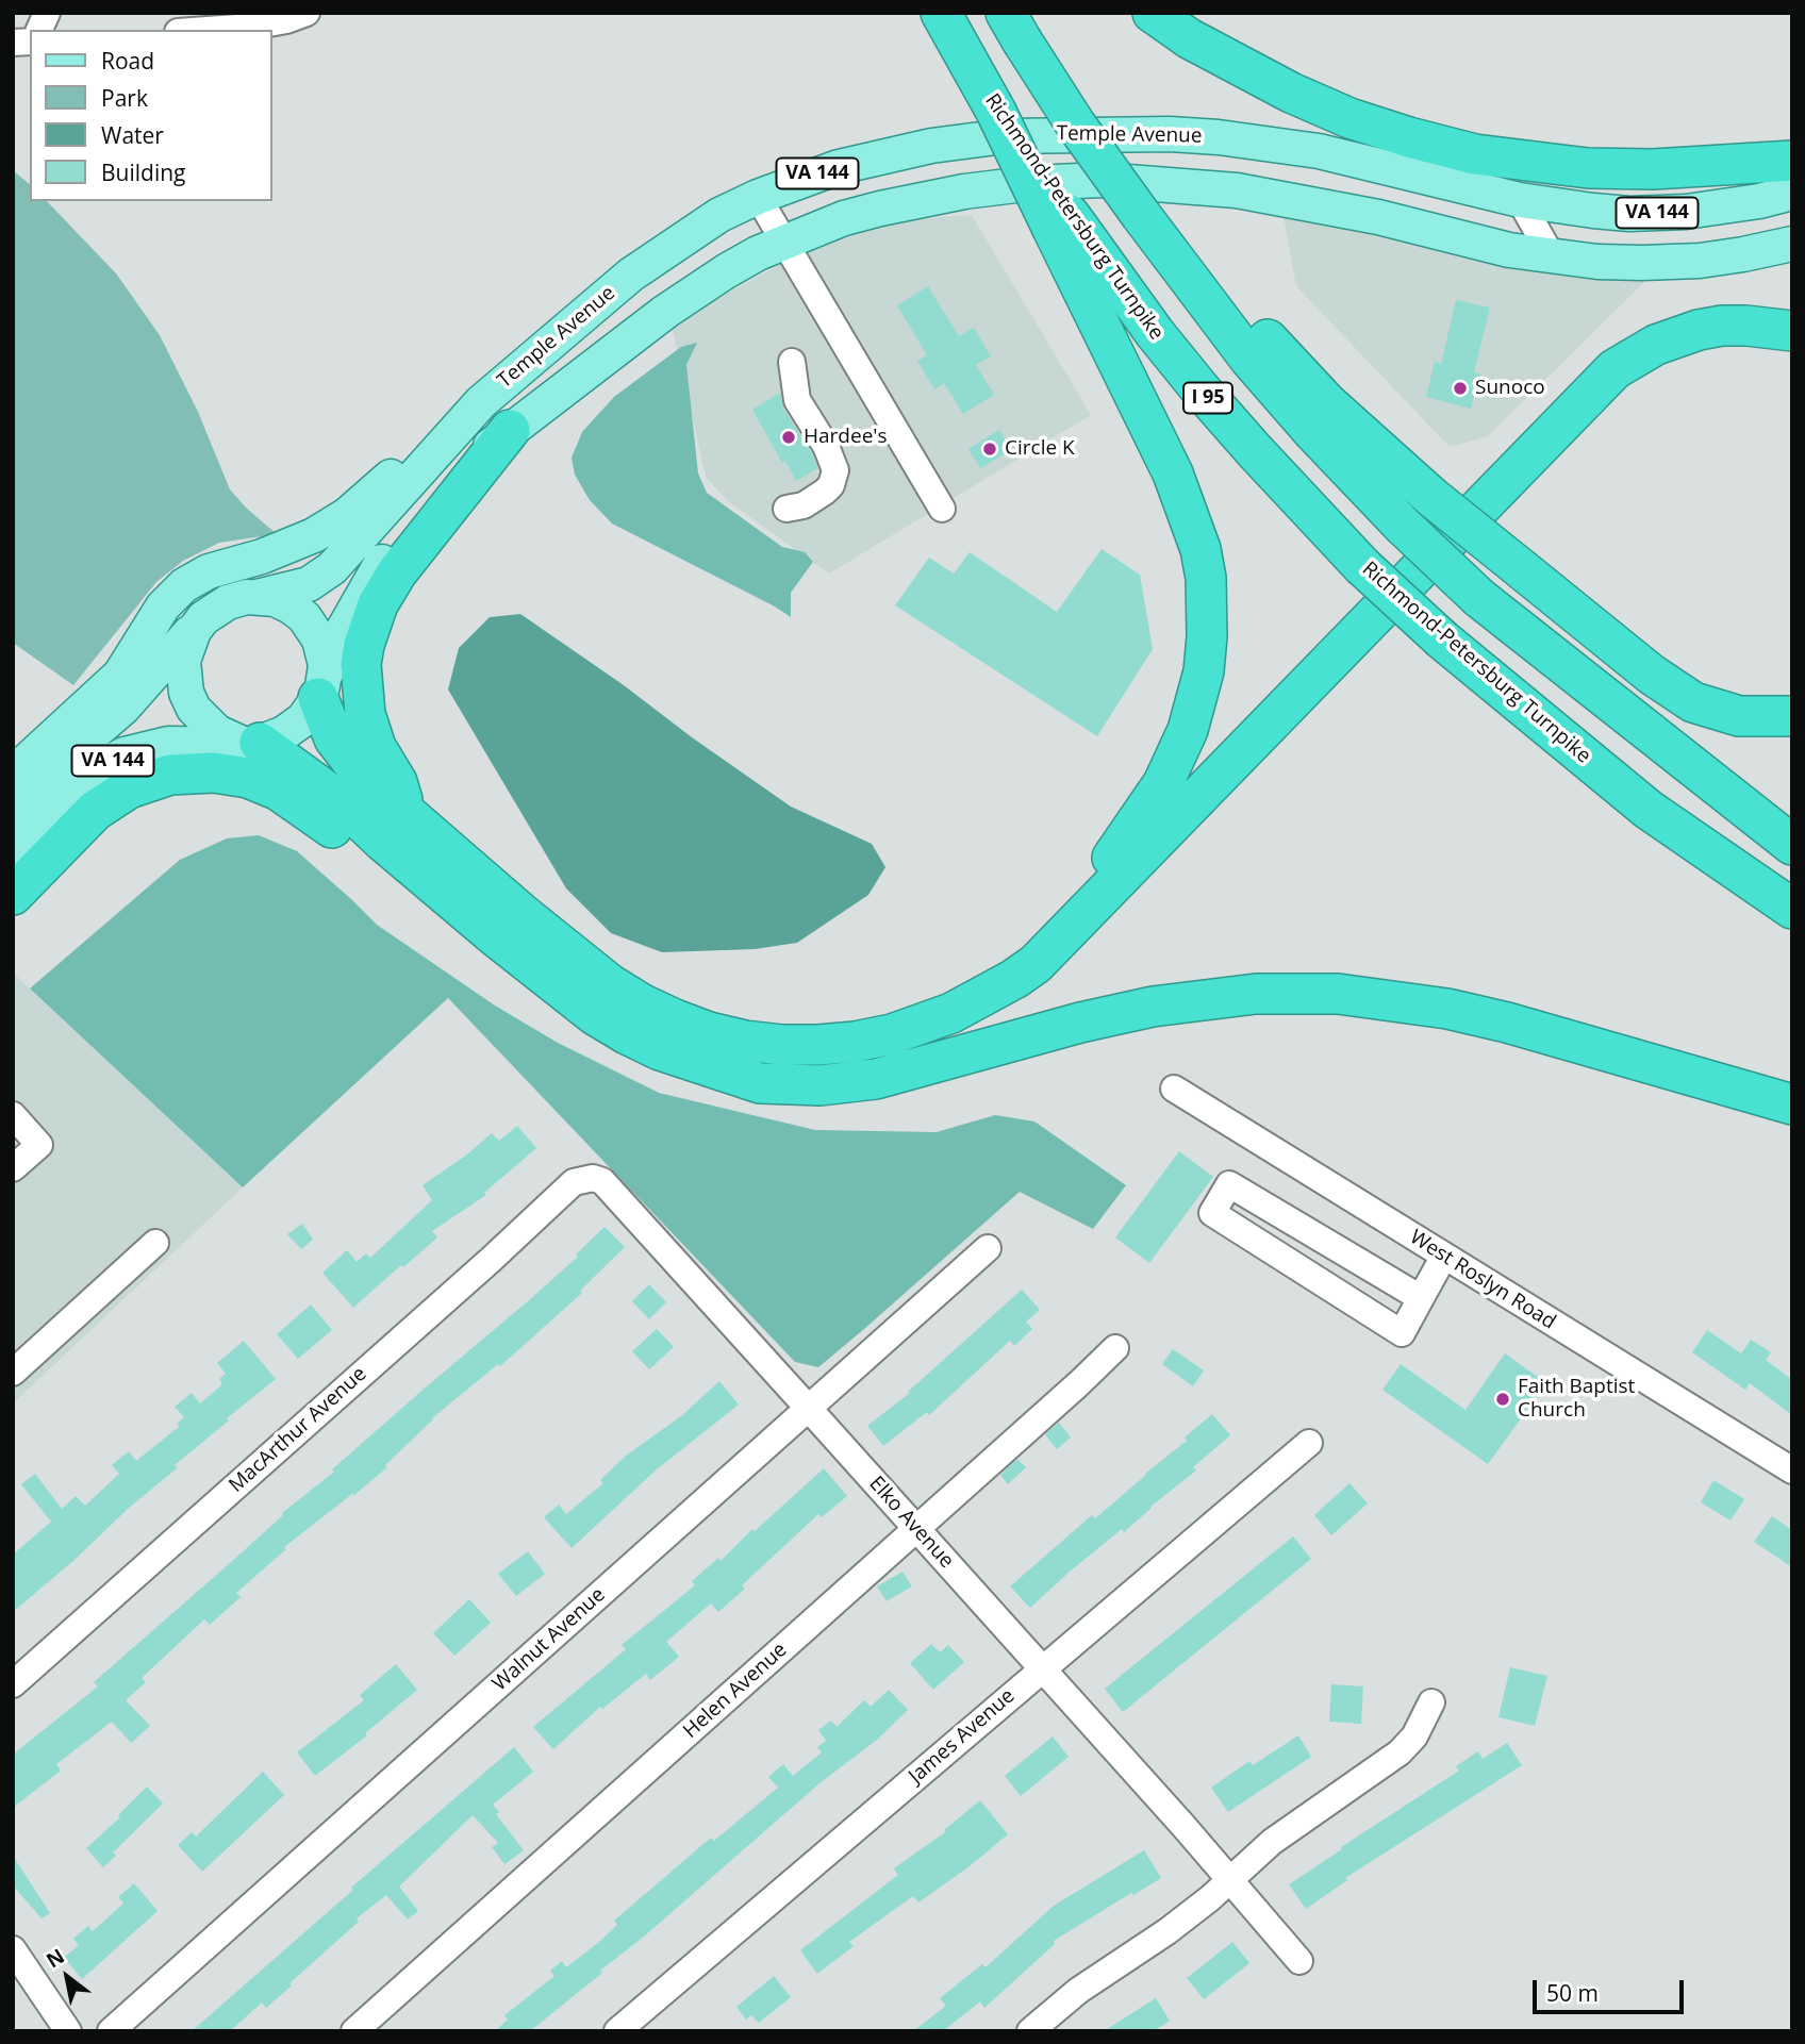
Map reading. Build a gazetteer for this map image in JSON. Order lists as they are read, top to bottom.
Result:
{
  "streets": {
    "highway": ["Richmond-Petersburg Turnpike", "I 95"],
    "main road": ["Temple Avenue", "VA 144"],
    "street": [
      "West Roslyn Road",
      "MacArthur Avenue",
      "Elko Avenue",
      "Walnut Avenue",
      "Helen Avenue",
      "James Avenue"
    ]
  },
  "crossings": [
    ["Temple Avenue", "VA 144"],
    ["MacArthur Avenue", "Elko Avenue"],
    ["Elko Avenue", "Walnut Avenue"],
    ["Elko Avenue", "Helen Avenue"],
    ["Elko Avenue", "James Avenue"]
  ],
  "places": [
    "Sunoco",
    "Hardee's",
    "Circle K",
    "Faith Baptist Church"
  ],
  "legend": [
    "Road",
    "Park",
    "Water",
    "Building"
  ],
  "scale_bar": "50 m",
  "north": "top left"
}
